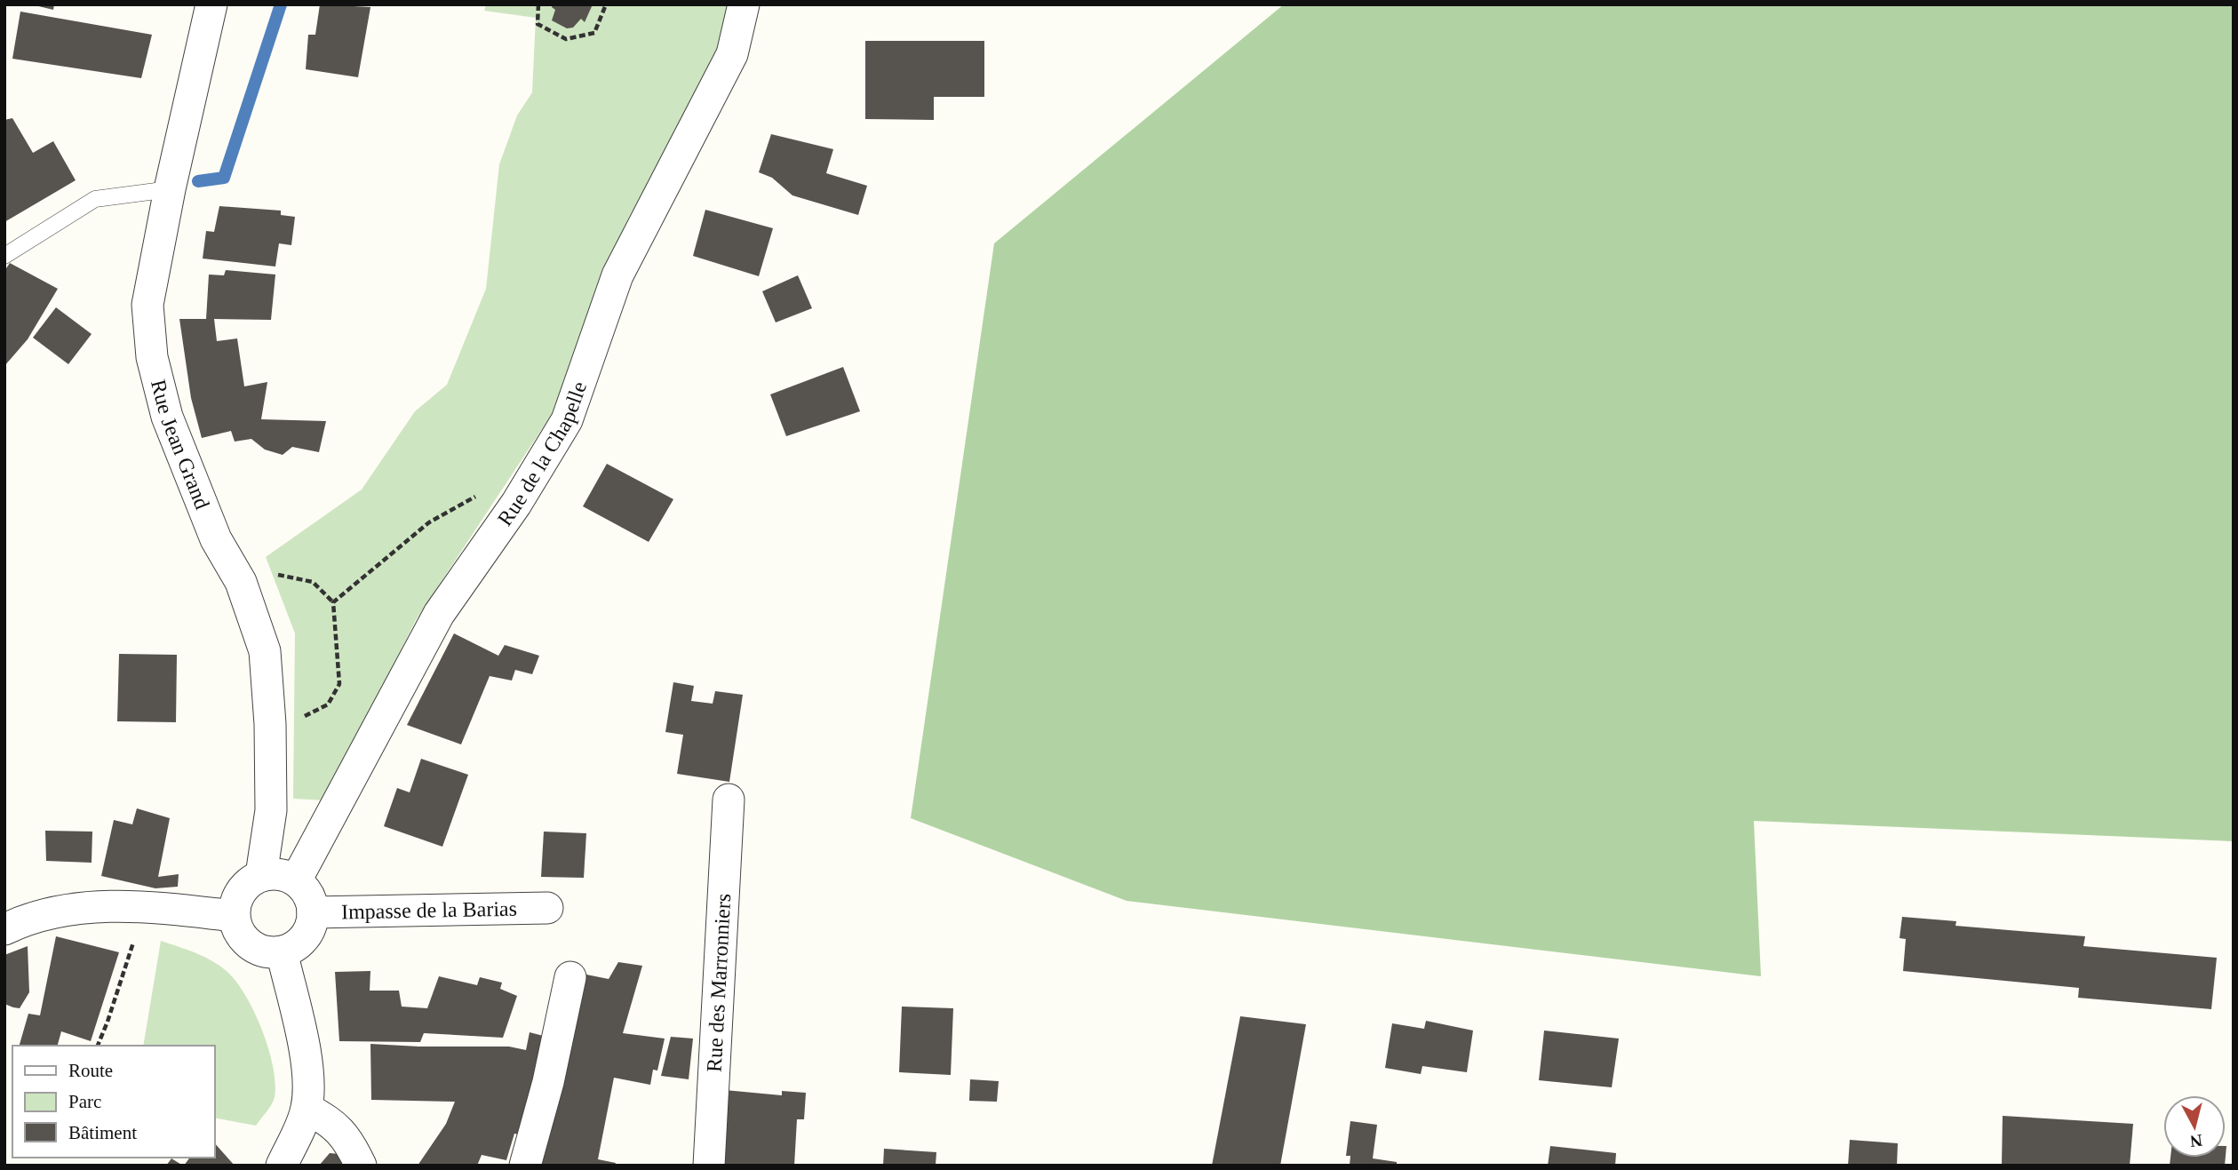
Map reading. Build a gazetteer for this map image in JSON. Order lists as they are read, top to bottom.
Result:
{
  "streets": {
    "street": [
      "Rue Jean Grand",
      "Rue de la Chapelle",
      "Impasse de la Barias",
      "Rue des Marronniers"
    ]
  },
  "crossings": [
    ["Rue Jean Grand", "Rue de la Chapelle"],
    ["Rue Jean Grand", "Impasse de la Barias"],
    ["Rue de la Chapelle", "Impasse de la Barias"]
  ],
  "legend": ["Route", "Parc", "Bâtiment"],
  "north": "bottom"
}
